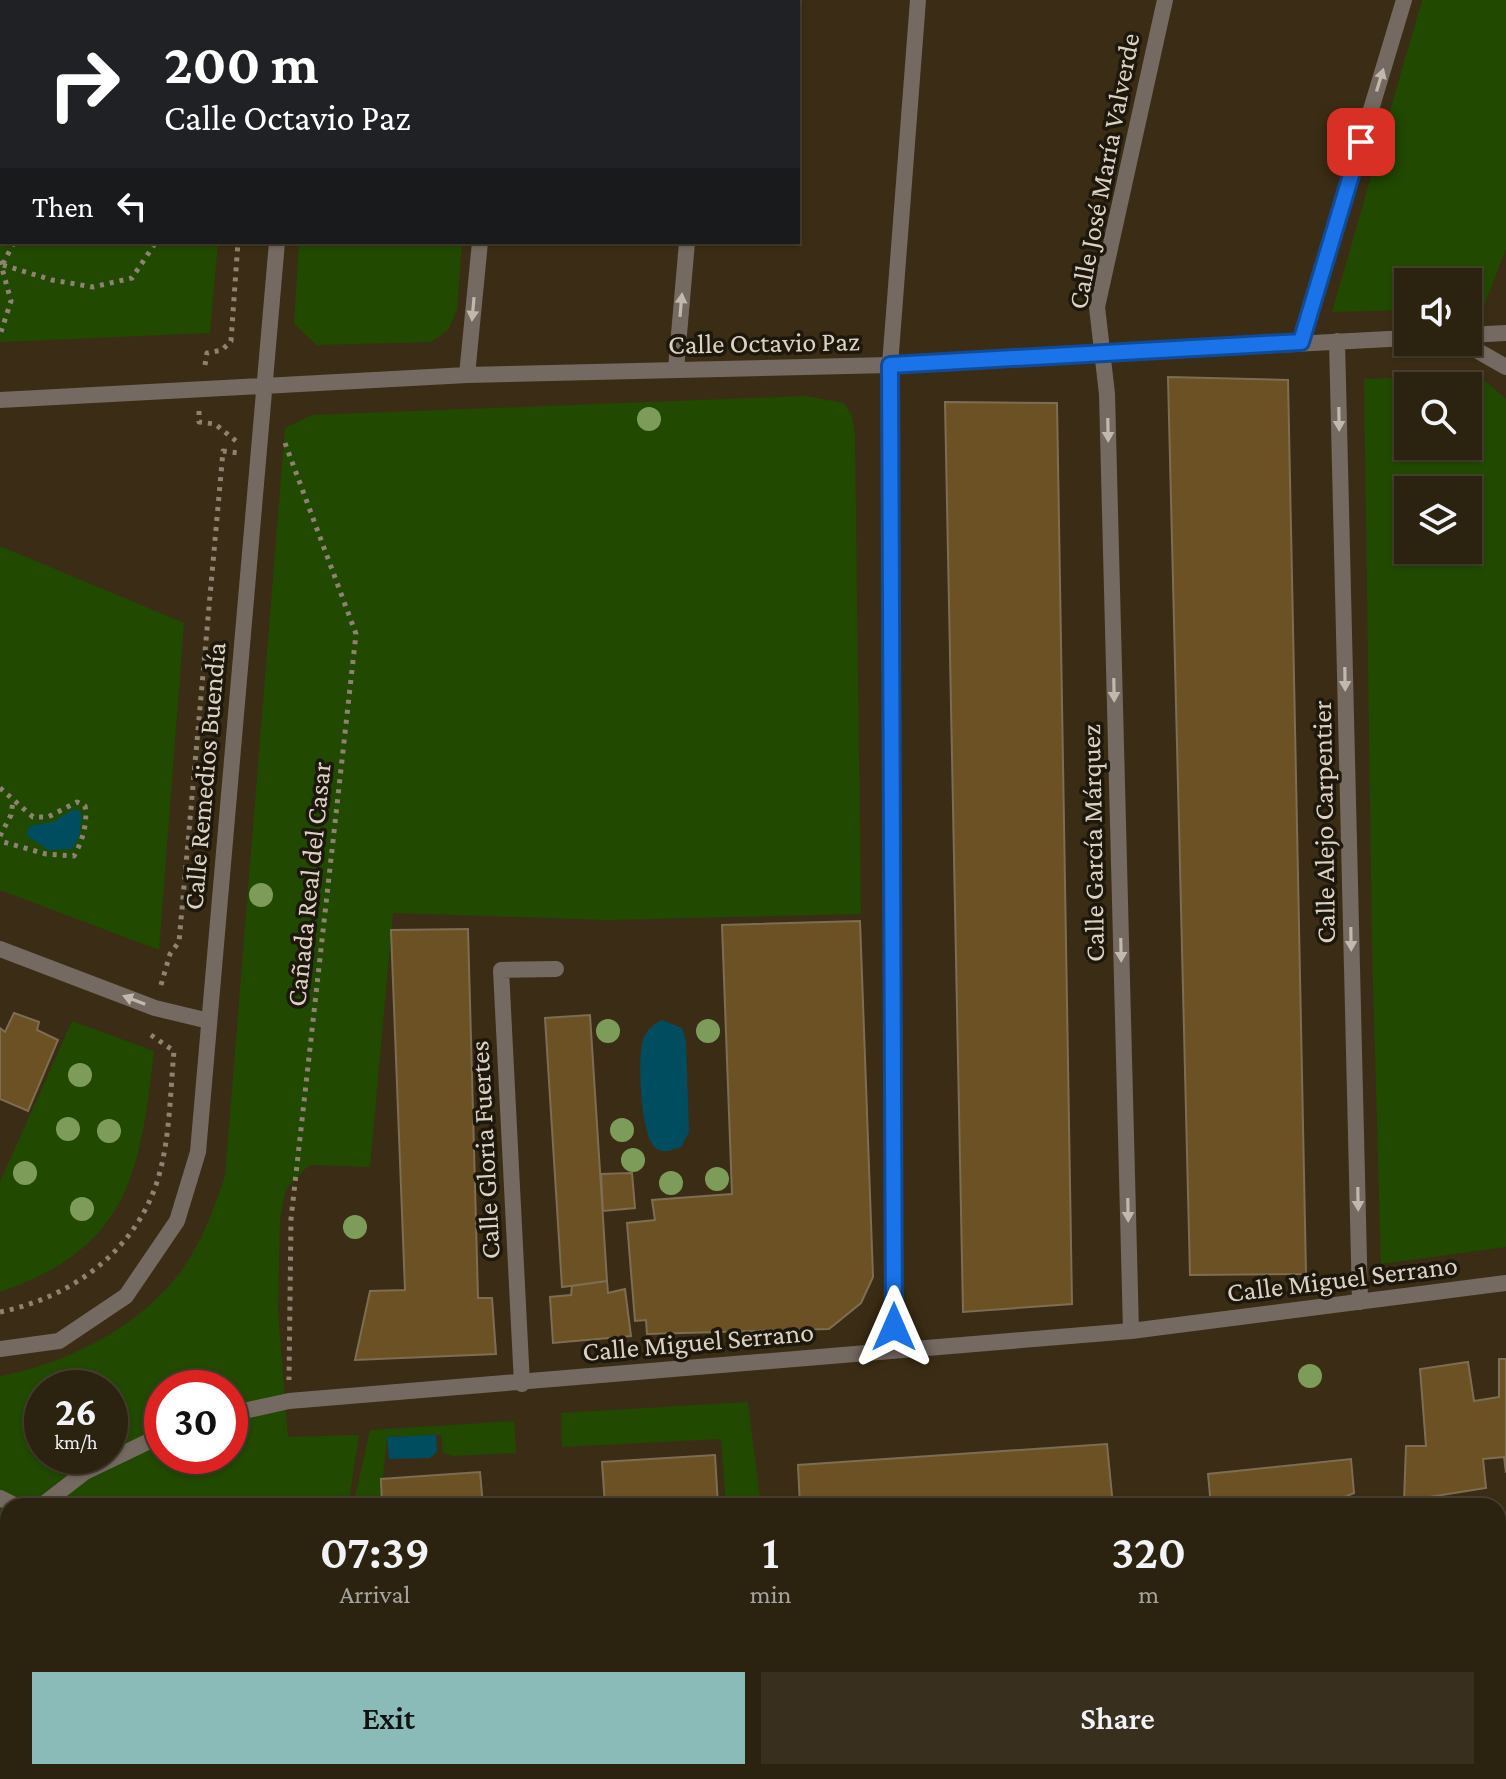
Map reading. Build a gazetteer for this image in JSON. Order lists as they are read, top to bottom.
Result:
{
  "streets": {
    "street": [
      "Calle José María Valverde",
      "Calle Octavio Paz",
      "Calle Remedios Buendía",
      "Calle Alejo Carpentier",
      "Calle García Márquez",
      "Calle Gloria Fuertes",
      "Calle Miguel Serrano"
    ],
    "path": ["Cañada Real del Casar"]
  },
  "crossings": [
    ["Calle José María Valverde", "Calle Octavio Paz"],
    ["Calle José María Valverde", "Calle García Márquez"],
    ["Calle Octavio Paz", "Calle Remedios Buendía"],
    ["Calle Octavio Paz", "Calle Alejo Carpentier"],
    ["Calle Octavio Paz", "Calle García Márquez"],
    ["Calle Alejo Carpentier", "Calle Miguel Serrano"],
    ["Calle García Márquez", "Calle Miguel Serrano"],
    ["Cañada Real del Casar", "Calle Miguel Serrano"],
    ["Calle Gloria Fuertes", "Calle Miguel Serrano"]
  ],
  "one_way": ["Calle Alejo Carpentier", "Calle García Márquez"],
  "page": {
    "turn": ["200 m", "Calle Octavio Paz"],
    "then": "Then",
    "speed": "26 km/h",
    "limit": "30",
    "eta": [
      "07:39",
      "Arrival",
      "1",
      "min",
      "320",
      "m"
    ],
    "buttons": ["Exit", "Share"]
  }
}
